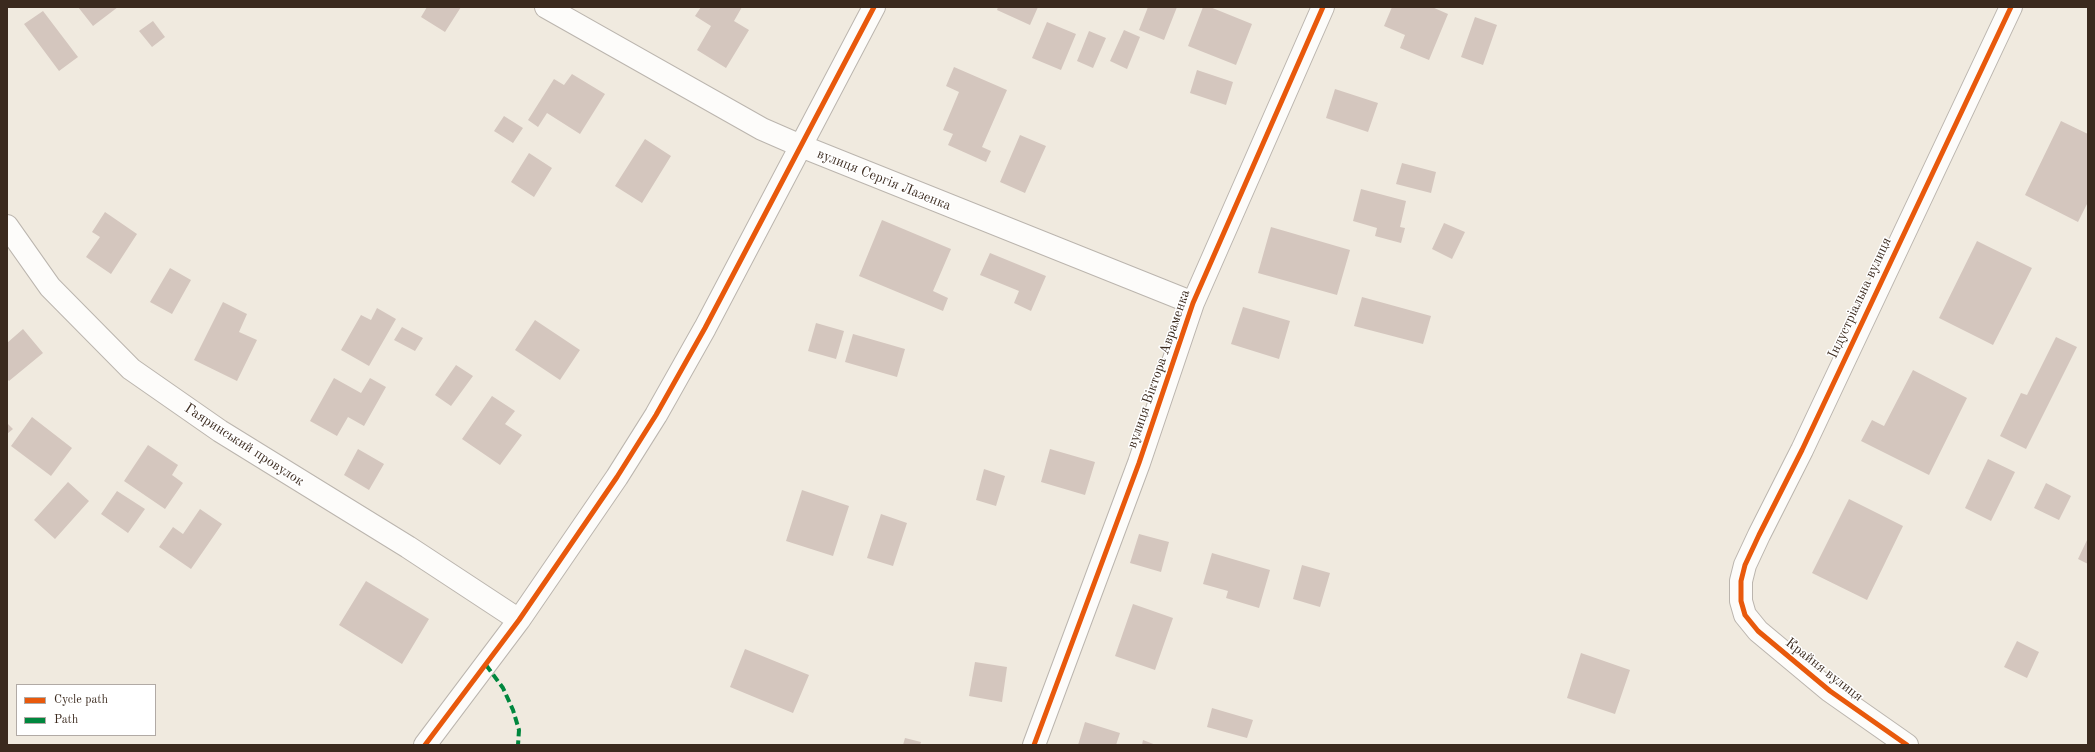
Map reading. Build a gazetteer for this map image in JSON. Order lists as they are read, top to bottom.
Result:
{
  "streets": {
    "street": [
      "вулиця Сергія Лазенка",
      "Індустріальна вулиця",
      "вулиця Віктора Авраменка",
      "Гаяринський провулок",
      "Крайня вулиця"
    ]
  },
  "crossings": [
    ["вулиця Сергія Лазенка", "вулиця Віктора Авраменка"],
    ["Індустріальна вулиця", "Крайня вулиця"]
  ],
  "legend": ["Cycle path", "Path"]
}
